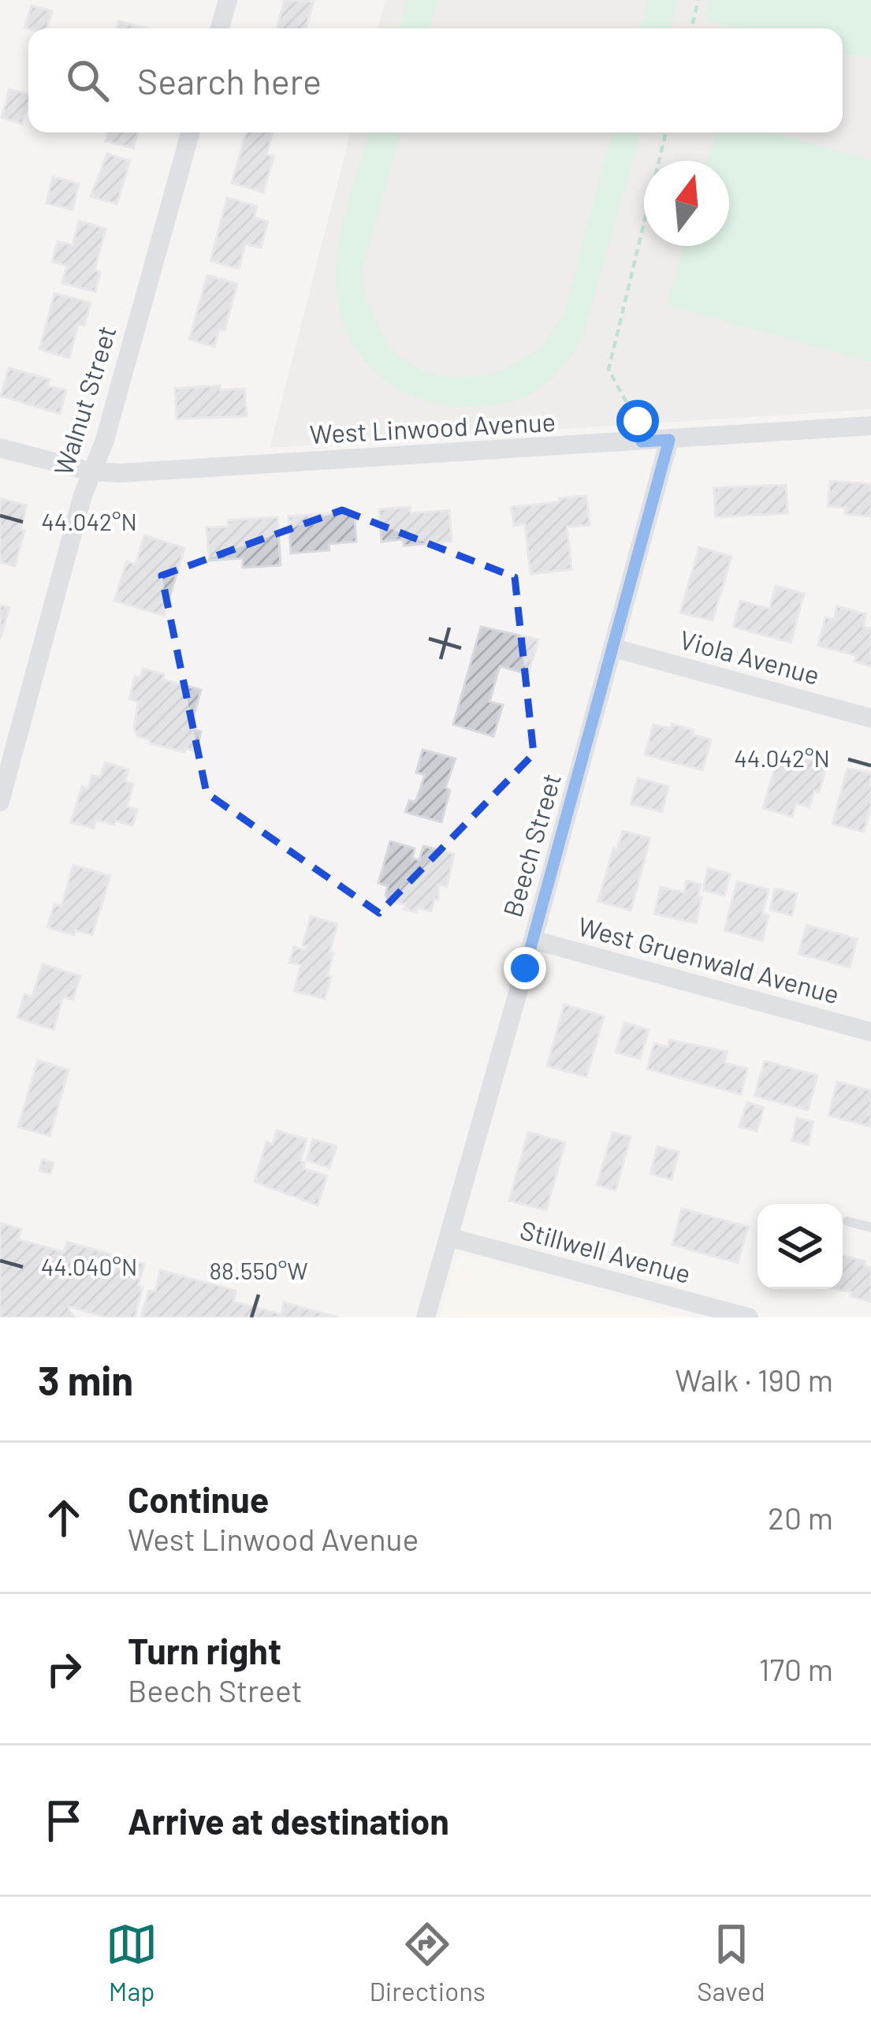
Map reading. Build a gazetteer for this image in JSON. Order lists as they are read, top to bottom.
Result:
{
  "streets": {
    "street": [
      "Walnut Street",
      "West Linwood Avenue",
      "Viola Avenue",
      "Beech Street",
      "West Gruenwald Avenue",
      "Stillwell Avenue"
    ]
  },
  "crossings": [
    ["Walnut Street", "West Linwood Avenue"],
    ["West Linwood Avenue", "Beech Street"],
    ["Viola Avenue", "Beech Street"],
    ["Beech Street", "West Gruenwald Avenue"],
    ["Beech Street", "Stillwell Avenue"]
  ],
  "north": "top",
  "page": {
    "search": "Search here",
    "heading": ["3 min", "Walk · 190 m"],
    "list": [
      ["Continue", "West Linwood Avenue", "20 m"],
      ["Turn right", "Beech Street", "170 m"],
      "Arrive at destination"
    ],
    "nav": ["Map", "Directions", "Saved"]
  },
  "coordinates": ["44.042°N", "44.040°N", "88.550°W"]
}
